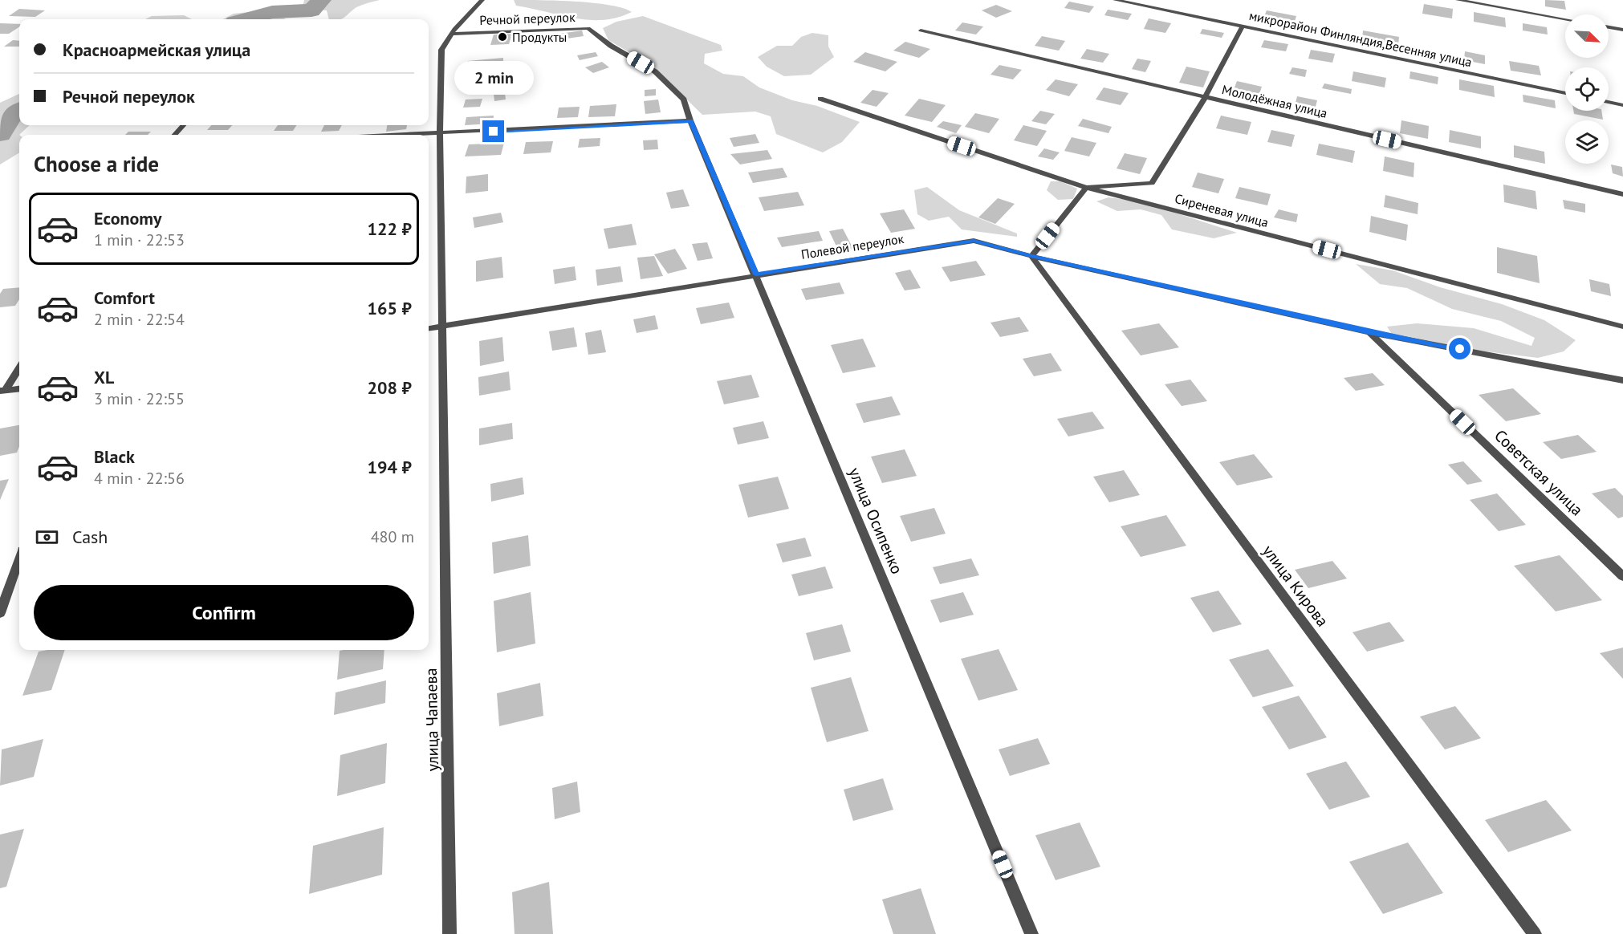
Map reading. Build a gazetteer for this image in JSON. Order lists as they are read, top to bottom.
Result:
{
  "streets": {
    "street": [
      "Речной переулок",
      "микрорайон Финляндия,Весенняя улица",
      "Молодёжная улица",
      "Сиреневая улица",
      "Полевой переулок",
      "Советская улица",
      "улица Осипенко",
      "улица Кирова",
      "улица Чапаева"
    ]
  },
  "crossings": [
    ["Речной переулок", "улица Осипенко"],
    ["Речной переулок", "улица Чапаева"],
    ["Полевой переулок", "Советская улица"],
    ["Полевой переулок", "улица Осипенко"],
    ["Полевой переулок", "улица Кирова"],
    ["Полевой переулок", "улица Чапаева"]
  ],
  "places": ["Продукты"],
  "north": "bottom right",
  "page": {
    "banner": ["Красноармейская улица", "Речной переулок"],
    "bubble": "2 min",
    "heading": "Choose a ride",
    "list": [
      {
        "name": "Economy",
        "note": "1 min · 22:53",
        "value": "122 ₽"
      },
      {
        "name": "Comfort",
        "note": "2 min · 22:54",
        "value": "165 ₽"
      },
      {
        "name": "XL",
        "note": "3 min · 22:55",
        "value": "208 ₽"
      },
      {
        "name": "Black",
        "note": "4 min · 22:56",
        "value": "194 ₽"
      }
    ],
    "pay": ["Cash", "480 m"],
    "buttons": "Confirm"
  }
}
